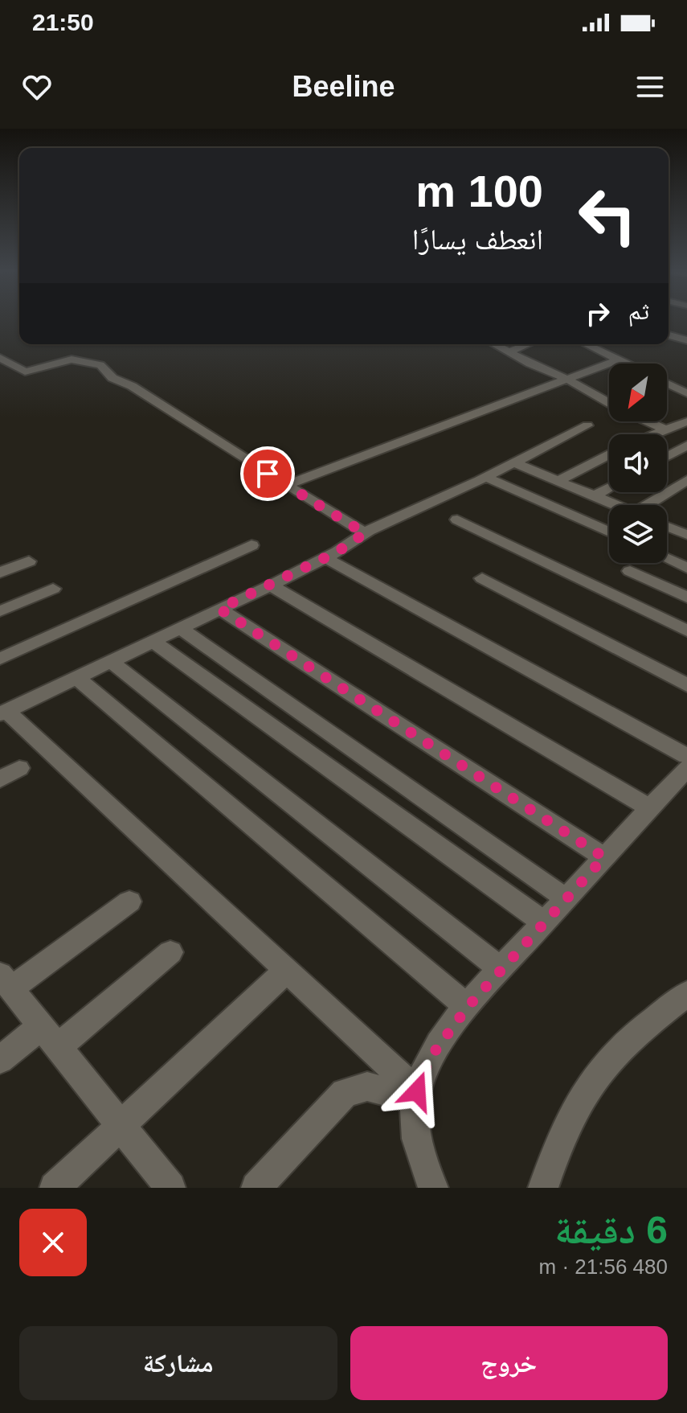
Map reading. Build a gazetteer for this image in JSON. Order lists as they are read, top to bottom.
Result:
{
  "north": "bottom left",
  "page": {
    "status": "21:50",
    "header": "Beeline",
    "turn": ["100 m", "انعطف يسارًا"],
    "then": "ثم",
    "heading": ["6 دقيقة", "480 m · 21:56"],
    "buttons": ["خروج", "مشاركة"]
  }
}
